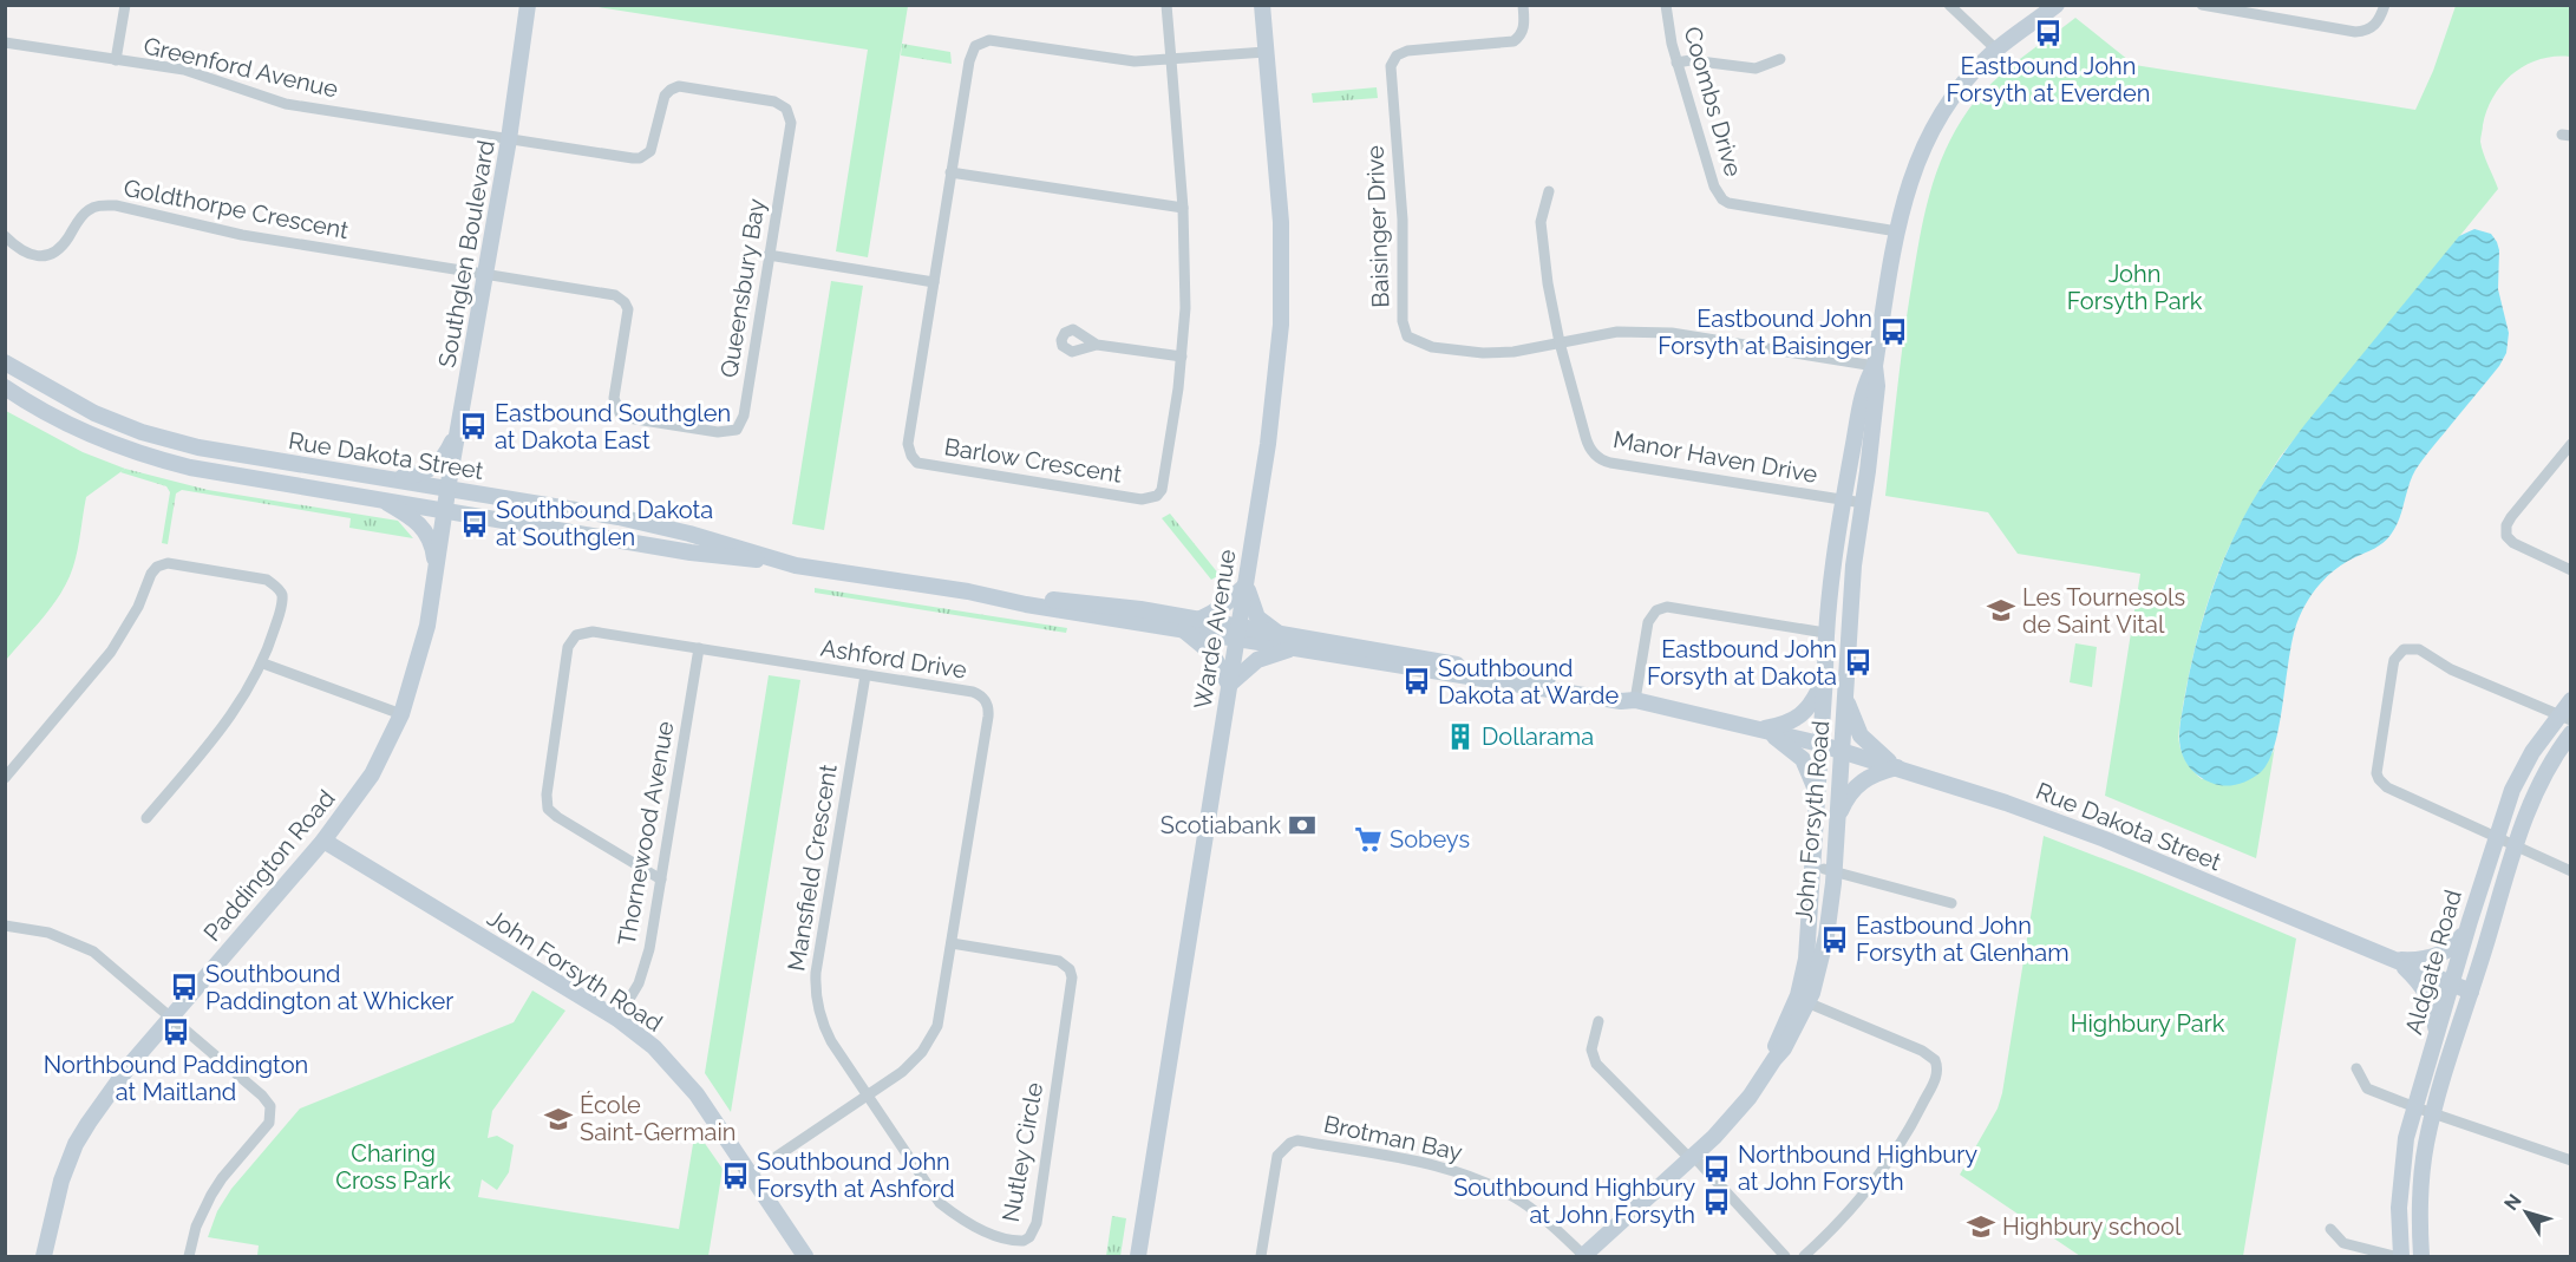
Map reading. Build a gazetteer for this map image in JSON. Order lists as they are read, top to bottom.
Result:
{
  "streets": {
    "street": [
      "Greenford Avenue",
      "Coombs Drive",
      "Goldthorpe Crescent",
      "Baisinger Drive",
      "Southglen Boulevard",
      "Queensbury Bay",
      "Rue Dakota Street",
      "Manor Haven Drive",
      "Barlow Crescent",
      "Warde Avenue",
      "Ashford Drive",
      "John Forsyth Road",
      "Thornewood Avenue",
      "Paddington Road",
      "Mansfield Crescent",
      "Aldgate Road",
      "Brotman Bay",
      "Nutley Circle"
    ]
  },
  "crossings": [
    ["Greenford Avenue", "Southglen Boulevard"],
    ["Greenford Avenue", "Queensbury Bay"],
    ["Coombs Drive", "John Forsyth Road"],
    ["Goldthorpe Crescent", "Southglen Boulevard"],
    ["Goldthorpe Crescent", "Queensbury Bay"],
    ["Baisinger Drive", "Manor Haven Drive"],
    ["Baisinger Drive", "John Forsyth Road"],
    ["Southglen Boulevard", "Queensbury Bay"],
    ["Southglen Boulevard", "Rue Dakota Street"],
    ["Southglen Boulevard", "Paddington Road"],
    ["Rue Dakota Street", "Warde Avenue"],
    ["Rue Dakota Street", "John Forsyth Road"],
    ["Rue Dakota Street", "Paddington Road"],
    ["Rue Dakota Street", "Aldgate Road"],
    ["Manor Haven Drive", "John Forsyth Road"],
    ["Barlow Crescent", "Warde Avenue"],
    ["Ashford Drive", "John Forsyth Road"],
    ["Ashford Drive", "Thornewood Avenue"],
    ["Ashford Drive", "Mansfield Crescent"],
    ["Ashford Drive", "Nutley Circle"],
    ["John Forsyth Road", "Thornewood Avenue"],
    ["John Forsyth Road", "Paddington Road"],
    ["John Forsyth Road", "Brotman Bay"],
    ["Mansfield Crescent", "Nutley Circle"]
  ],
  "parks": ["John Forsyth Park", "Highbury Park", "Charing Cross Park"],
  "places": {
    "bus stop": [
      "Eastbound John Forsyth at Everden",
      "Eastbound John Forsyth at Baisinger",
      "Eastbound Southglen at Dakota East",
      "Southbound Dakota at Southglen",
      "Eastbound John Forsyth at Dakota",
      "Southbound Dakota at Warde",
      "Eastbound John Forsyth at Glenham",
      "Southbound Paddington at Whicker",
      "Northbound Paddington at Maitland",
      "Northbound Highbury at John Forsyth",
      "Southbound John Forsyth at Ashford",
      "Southbound Highbury at John Forsyth"
    ],
    "school or university": ["Les Tournesols de Saint Vital", "École Saint-Germain", "Highbury school"],
    "building": ["Dollarama"],
    "bank": ["Scotiabank"],
    "supermarket": ["Sobeys"]
  },
  "north": "top left"
}
